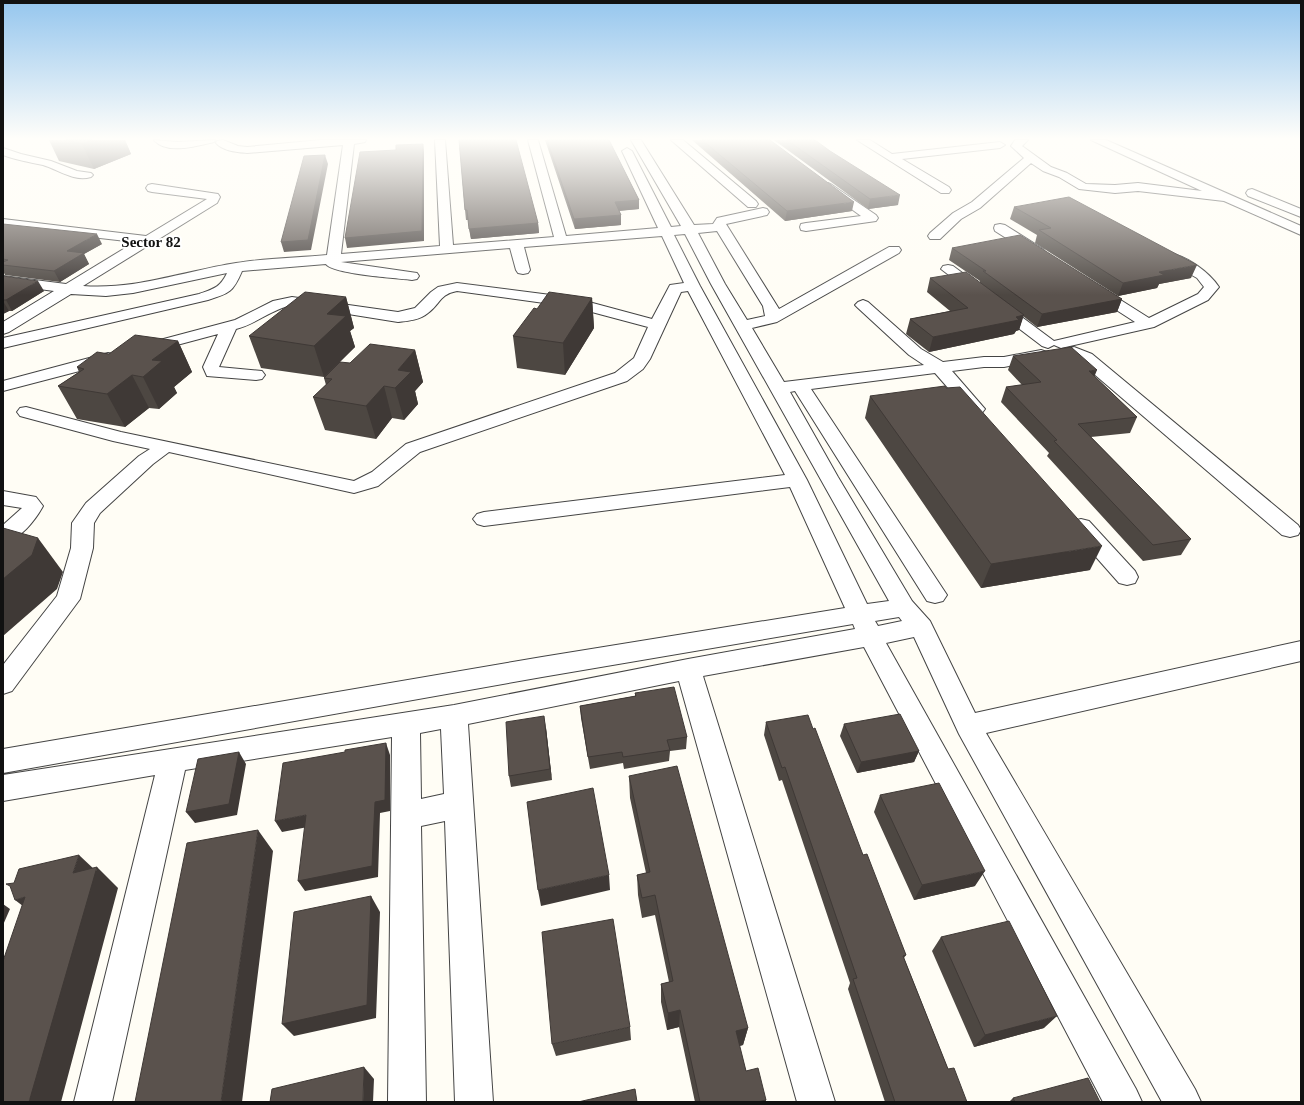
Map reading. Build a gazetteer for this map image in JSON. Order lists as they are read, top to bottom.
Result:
{
  "districts": ["Sector 82"]
}
